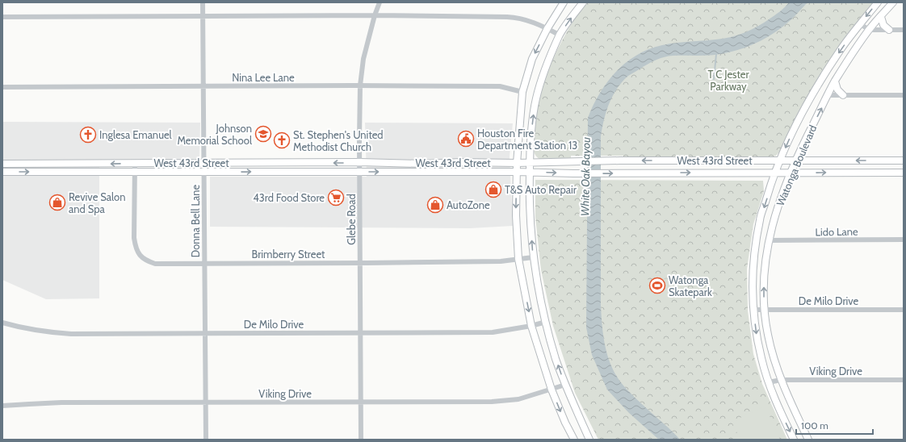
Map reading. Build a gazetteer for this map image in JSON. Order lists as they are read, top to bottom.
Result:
{
  "streets": {
    "main road": ["West 43rd Street", "Watonga Boulevard"],
    "street": [
      "Nina Lee Lane",
      "Glebe Road",
      "Donna Bell Lane",
      "Lido Lane",
      "Brimberry Street",
      "De Milo Drive",
      "Viking Drive"
    ]
  },
  "crossings": [
    ["Nina Lee Lane", "Glebe Road"],
    ["Nina Lee Lane", "Donna Bell Lane"],
    ["West 43rd Street", "Watonga Boulevard"],
    ["West 43rd Street", "Glebe Road"],
    ["West 43rd Street", "Donna Bell Lane"],
    ["West 43rd Street", "Brimberry Street"],
    ["Watonga Boulevard", "Lido Lane"],
    ["Watonga Boulevard", "De Milo Drive"],
    ["Watonga Boulevard", "Viking Drive"],
    ["Glebe Road", "Brimberry Street"],
    ["Glebe Road", "De Milo Drive"],
    ["Glebe Road", "Viking Drive"],
    ["Donna Bell Lane", "Brimberry Street"],
    ["Donna Bell Lane", "De Milo Drive"],
    ["Donna Bell Lane", "Viking Drive"]
  ],
  "water": ["White Oak Bayou"],
  "parks": ["T C Jester Parkway"],
  "places": {
    "school or university": ["Johnson Memorial School"],
    "church": ["Inglesa Emanuel", "St. Stephen's United Methodist Church"],
    "public building": ["Houston Fire Department Station 13"],
    "shop": ["T&S Auto Repair", "Revive Salon and Spa", "AutoZone"],
    "supermarket": ["43rd Food Store"],
    "sports": ["Watonga Skatepark"]
  },
  "scale_bar": "100 m"
}
